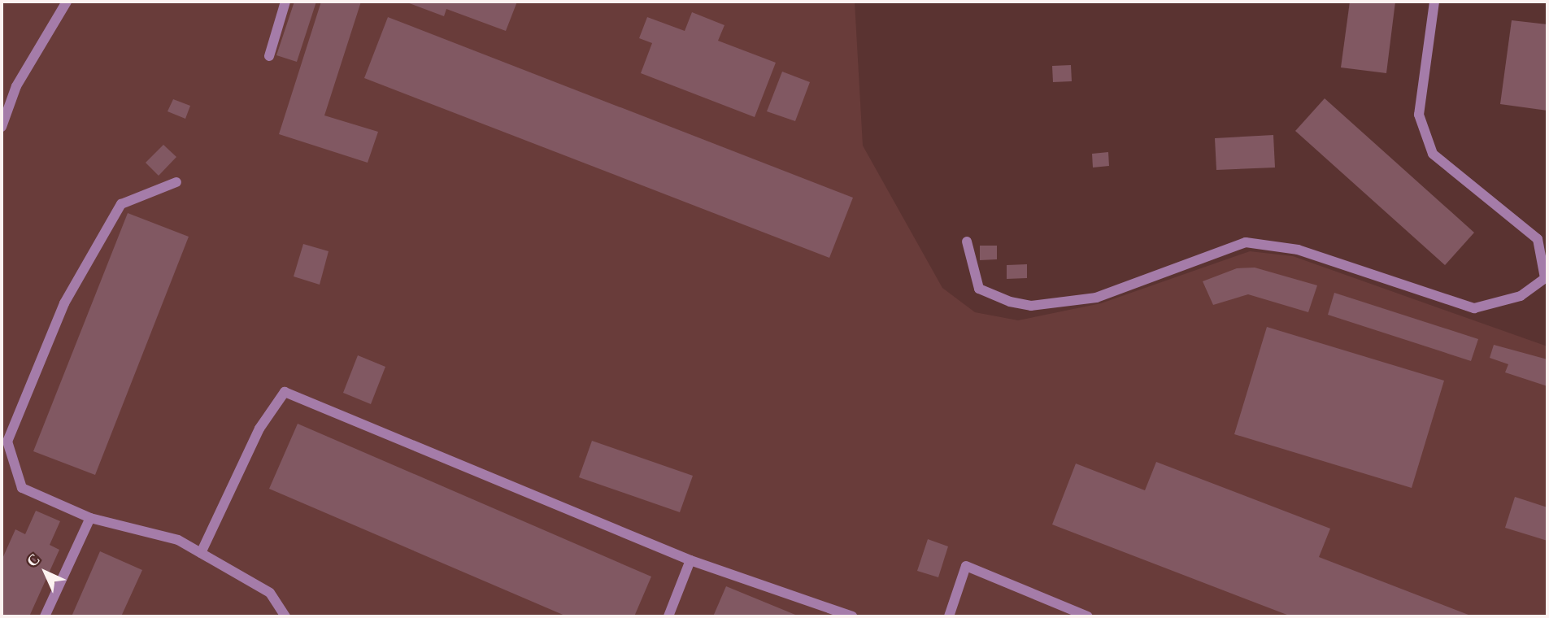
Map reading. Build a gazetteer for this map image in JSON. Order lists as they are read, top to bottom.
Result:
{
  "north": "top left"
}
